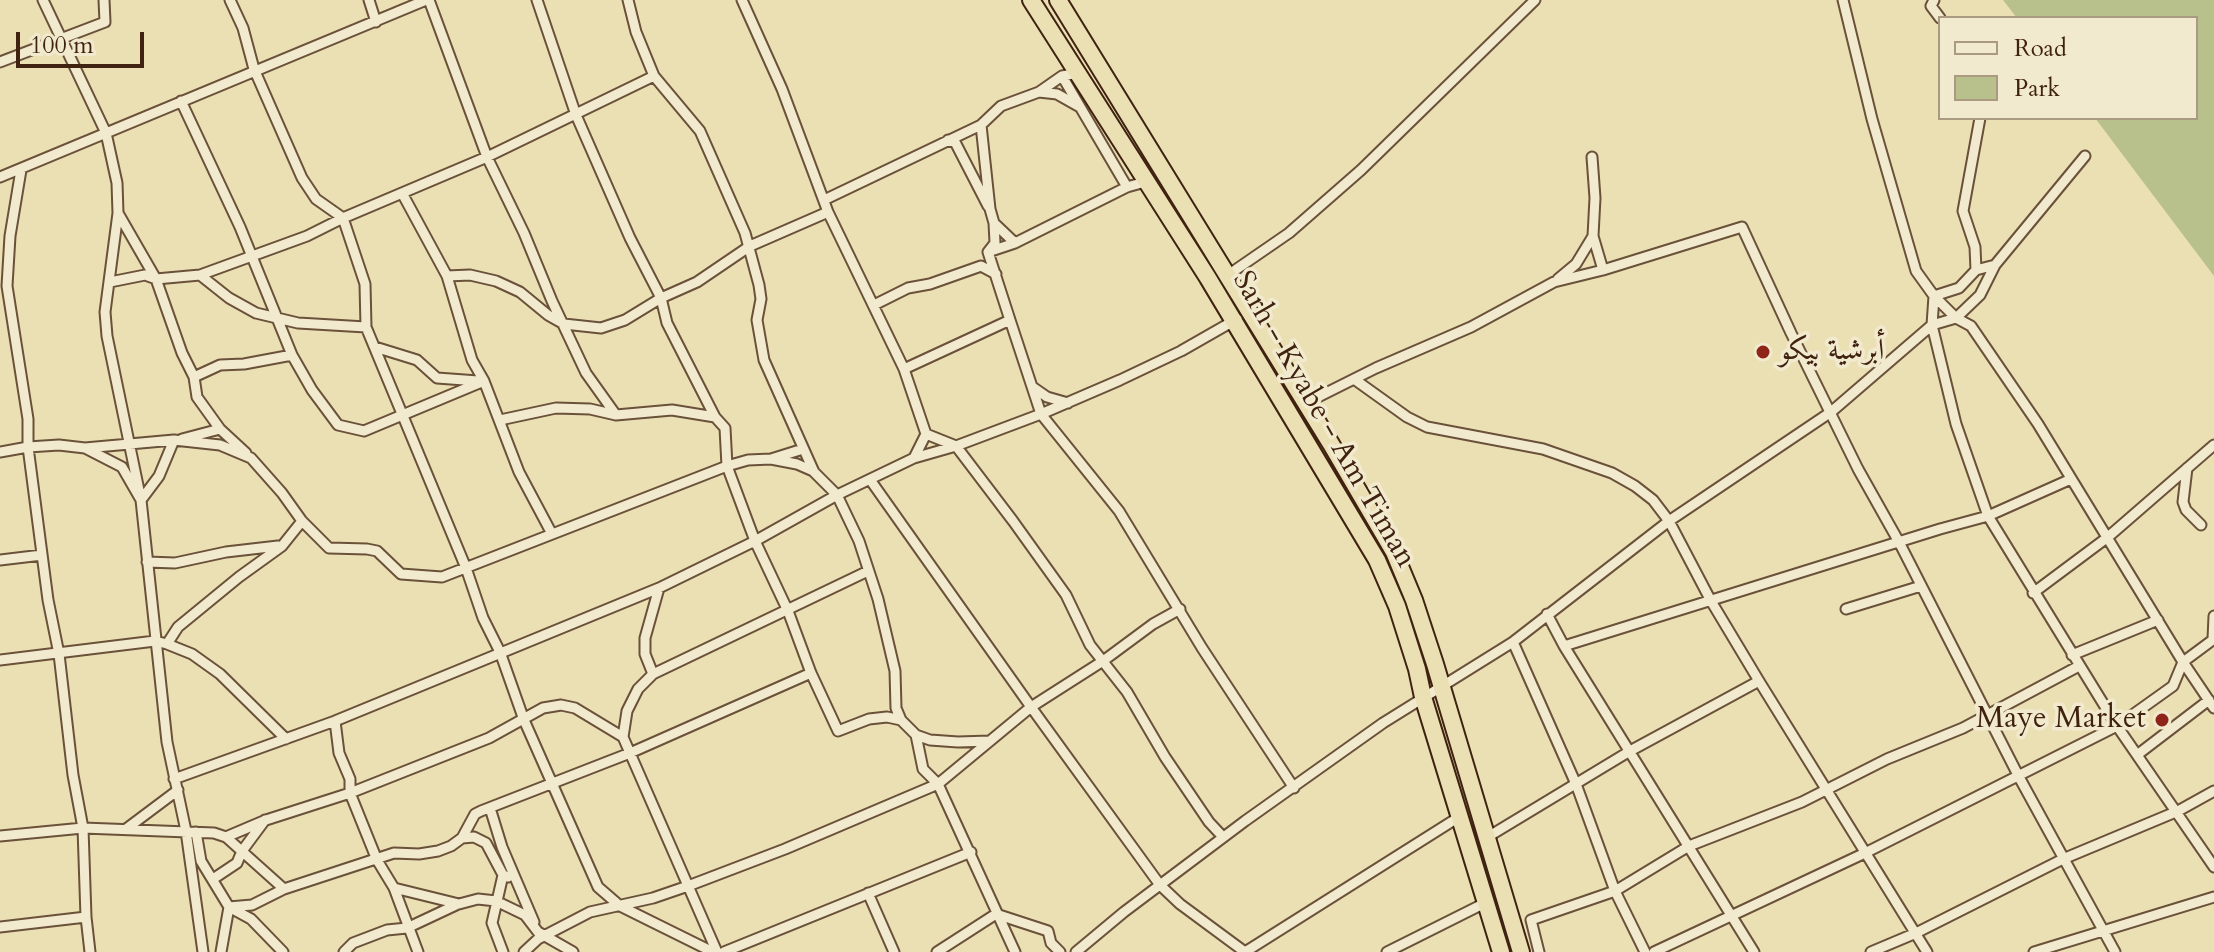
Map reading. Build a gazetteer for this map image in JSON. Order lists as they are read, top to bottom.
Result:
{
  "streets": {
    "highway": ["Sarh - Kyabe - Am Timan"]
  },
  "places": ["أبرشية بيكو", "Maye Market"],
  "legend": ["Road", "Park"],
  "scale_bar": "100 m"
}
